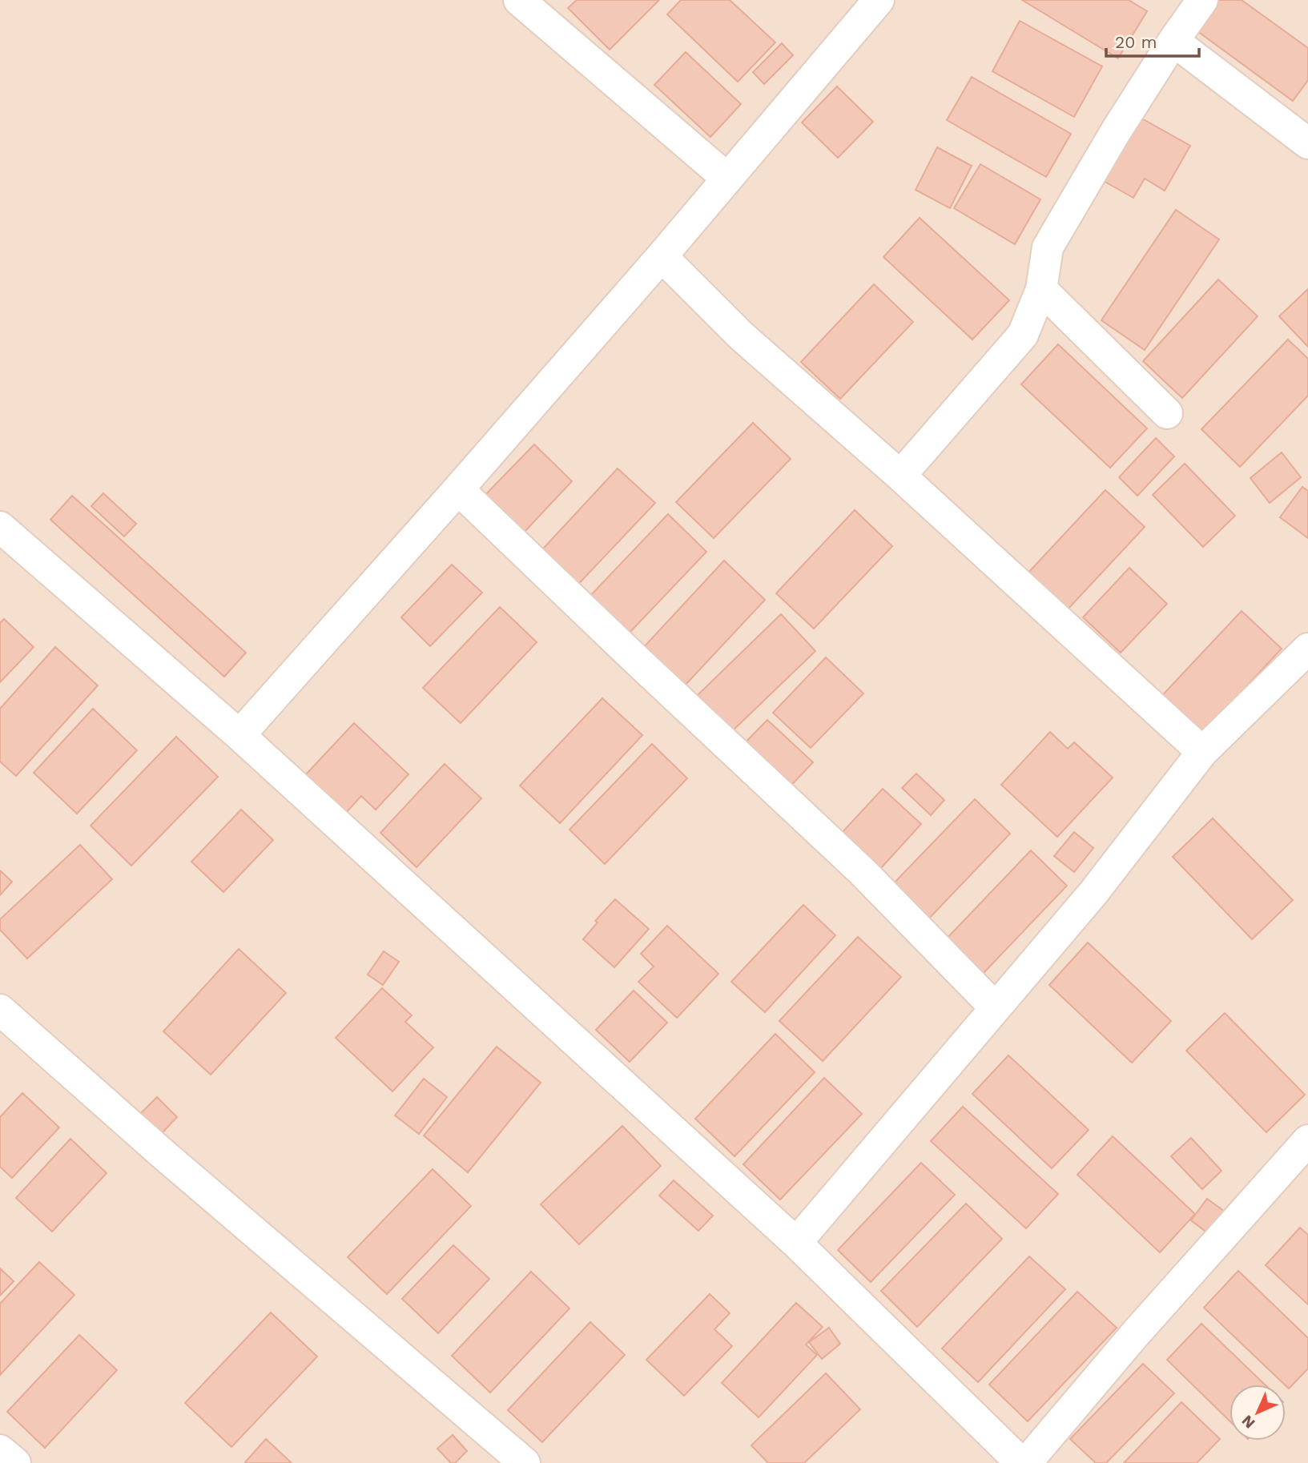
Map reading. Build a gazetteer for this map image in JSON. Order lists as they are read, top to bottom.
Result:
{
  "scale_bar": "20 m",
  "north": "bottom left"
}
